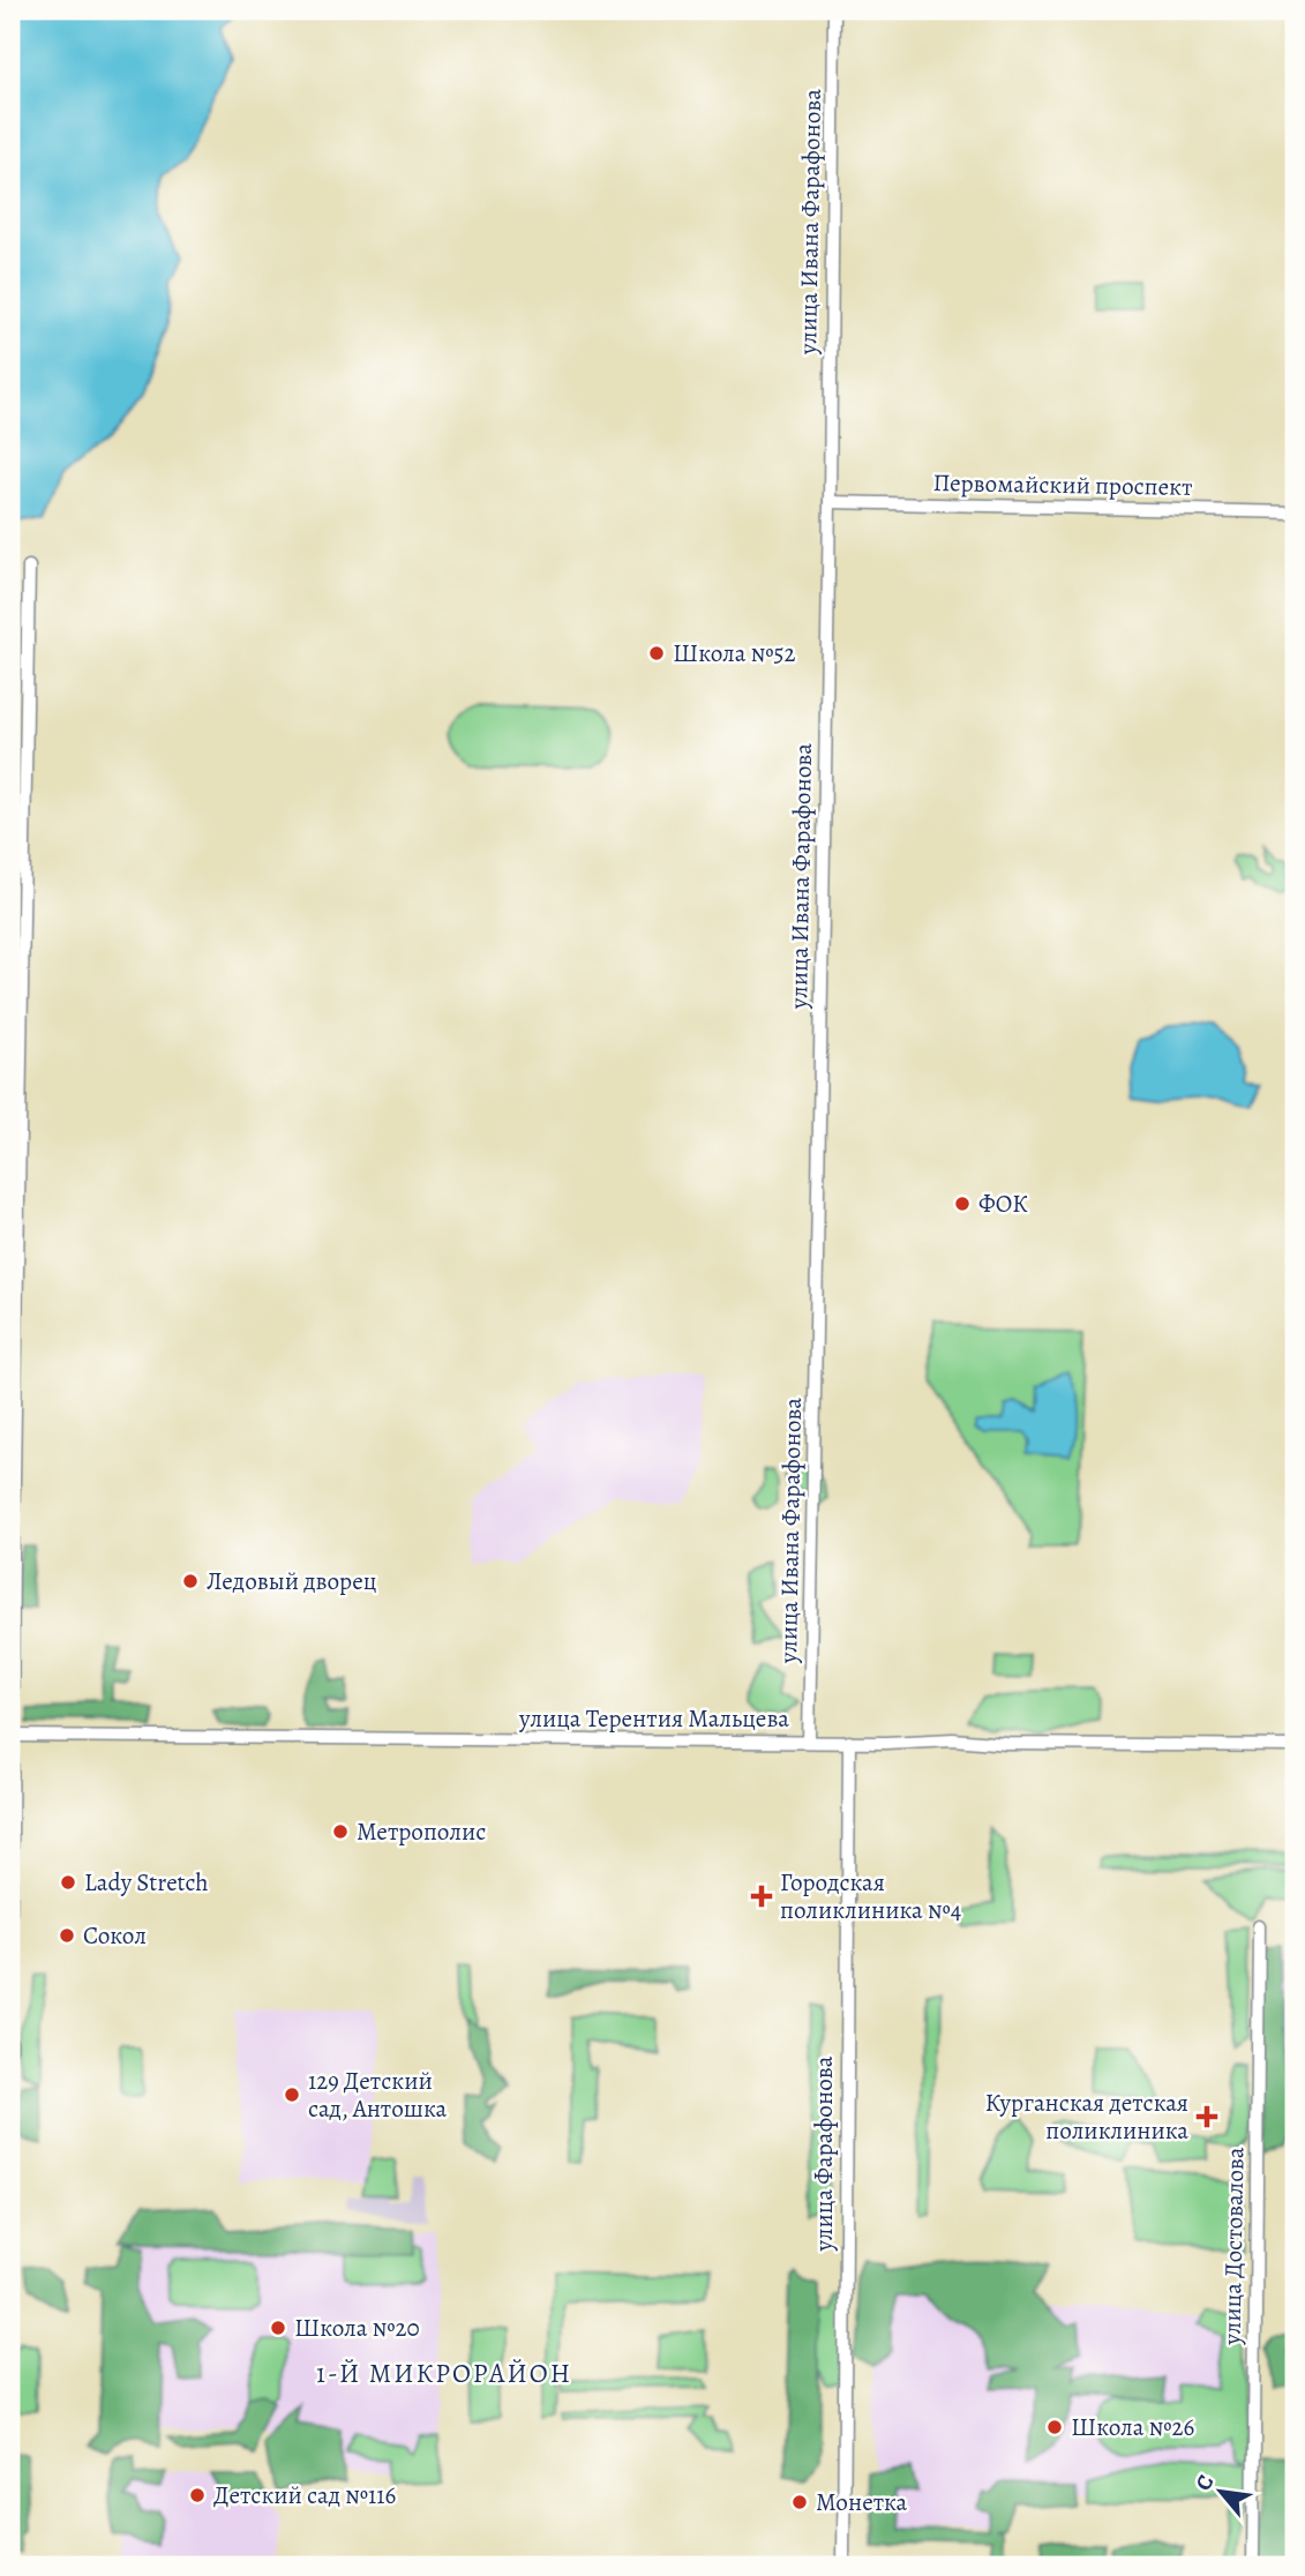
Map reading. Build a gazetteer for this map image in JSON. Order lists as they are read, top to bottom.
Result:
{
  "streets": {
    "street": [
      "улица Ивана Фарафонова",
      "Первомайский проспект",
      "улица Терентия Мальцева",
      "улица Фарафонова",
      "улица Достовалова"
    ]
  },
  "crossings": [
    ["улица Ивана Фарафонова", "Первомайский проспект"],
    ["улица Ивана Фарафонова", "улица Терентия Мальцева"],
    ["улица Терентия Мальцева", "улица Фарафонова"]
  ],
  "districts": ["1-Й МИКРОРАЙОН"],
  "places": {
    "other": [
      "Школа №52",
      "ФОК",
      "Ледовый дворец",
      "Метрополис",
      "Lady Stretch",
      "Сокол",
      "129 Детский сад, Антошка",
      "Школа №20",
      "Школа №26",
      "Детский сад №116",
      "Монетка"
    ],
    "health": ["Городская поликлиника №4", "Курганская детская поликлиника"]
  },
  "north": "top left"
}
